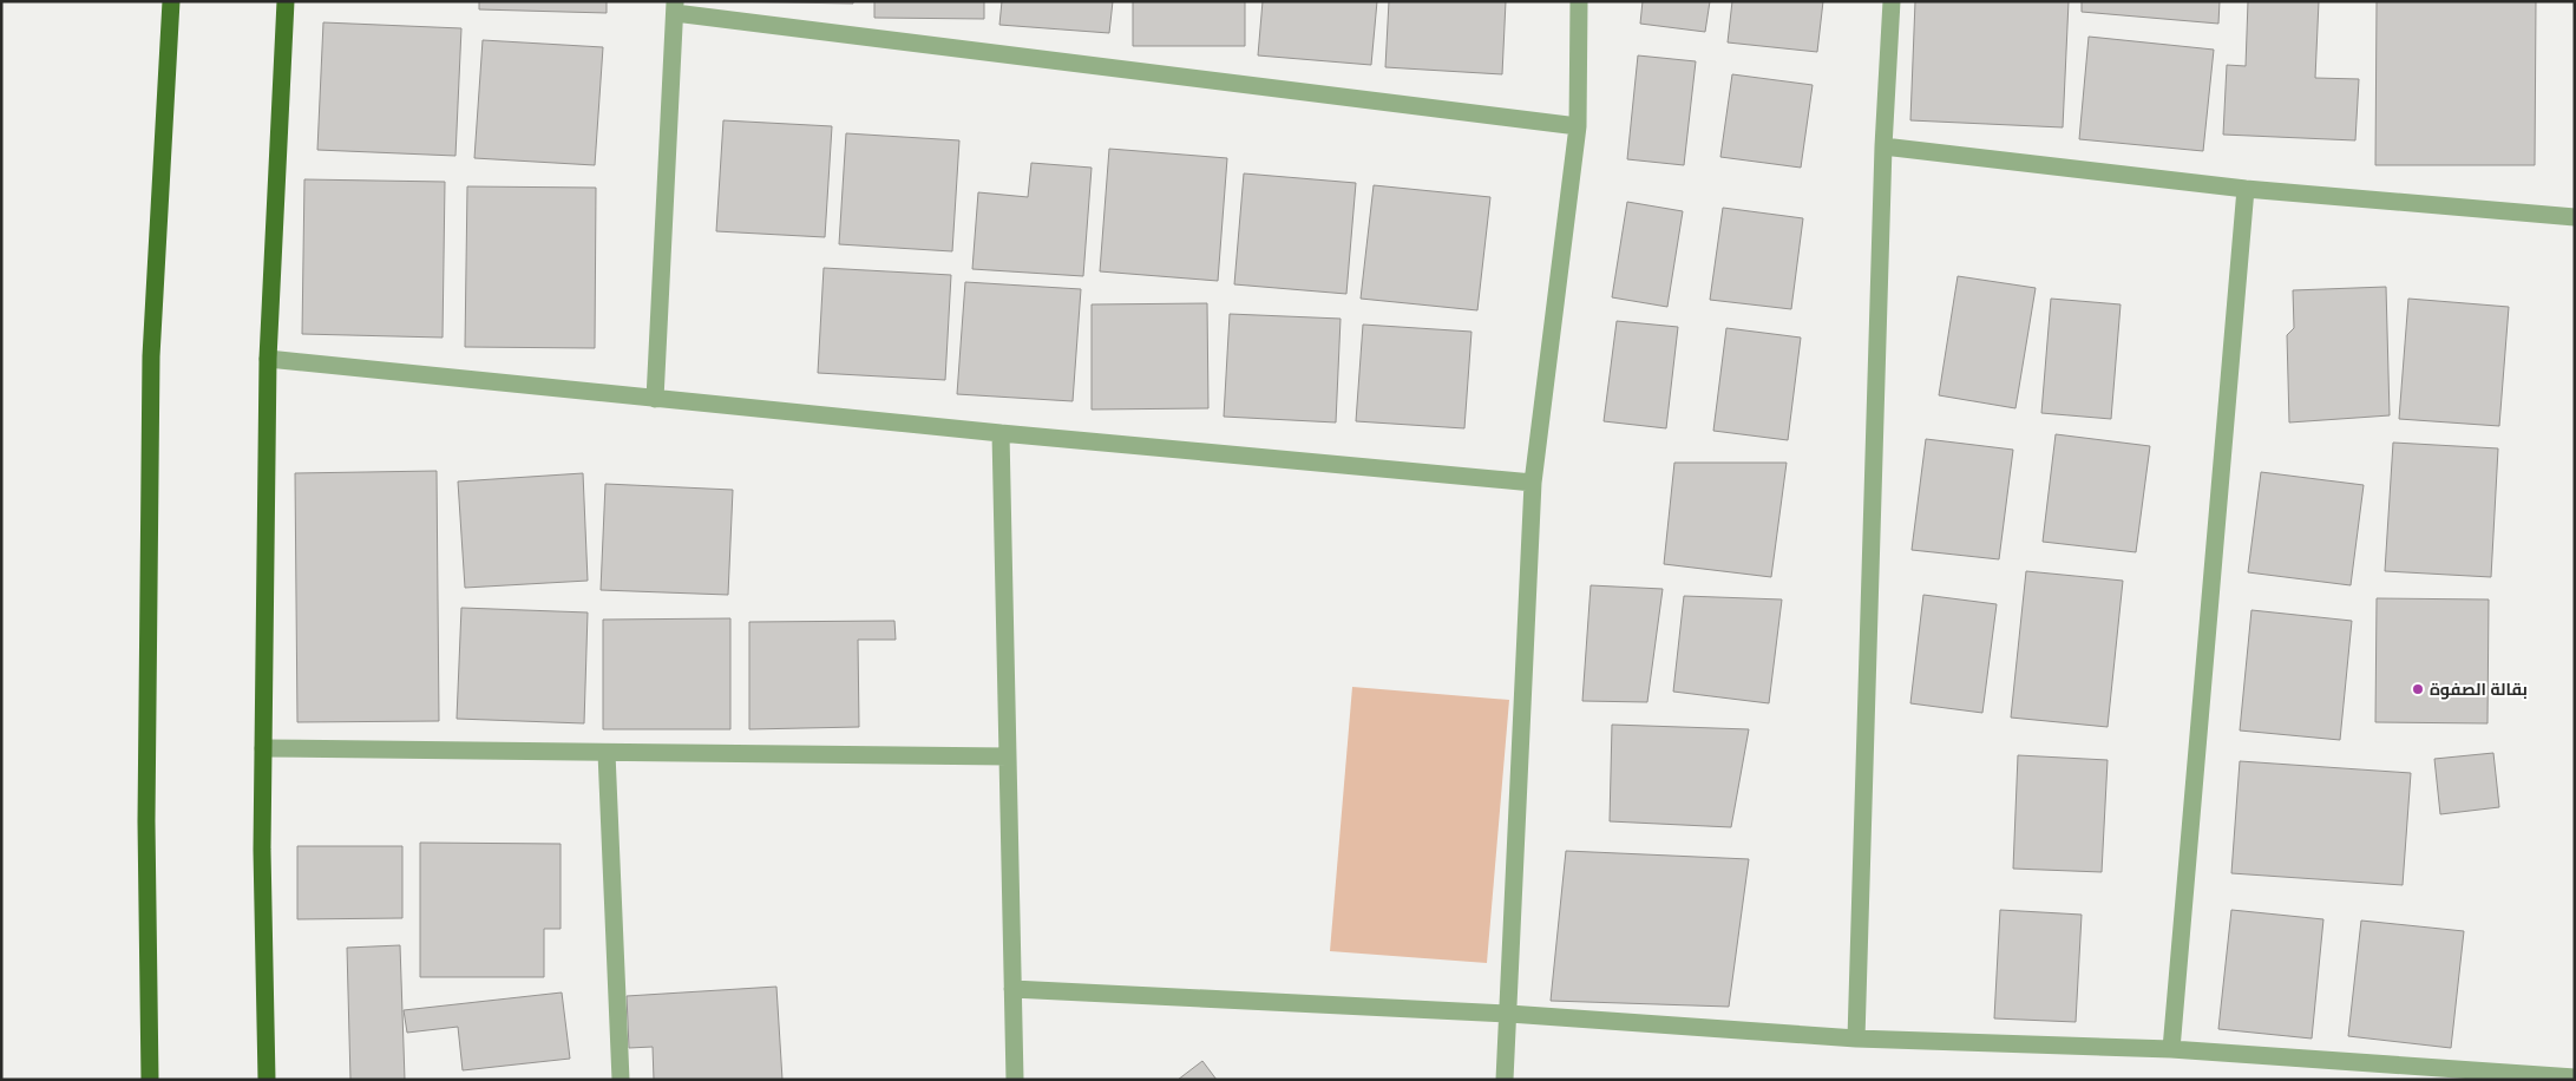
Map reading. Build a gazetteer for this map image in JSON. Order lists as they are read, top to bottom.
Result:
{
  "places": ["بقالة الصفوة"]
}
